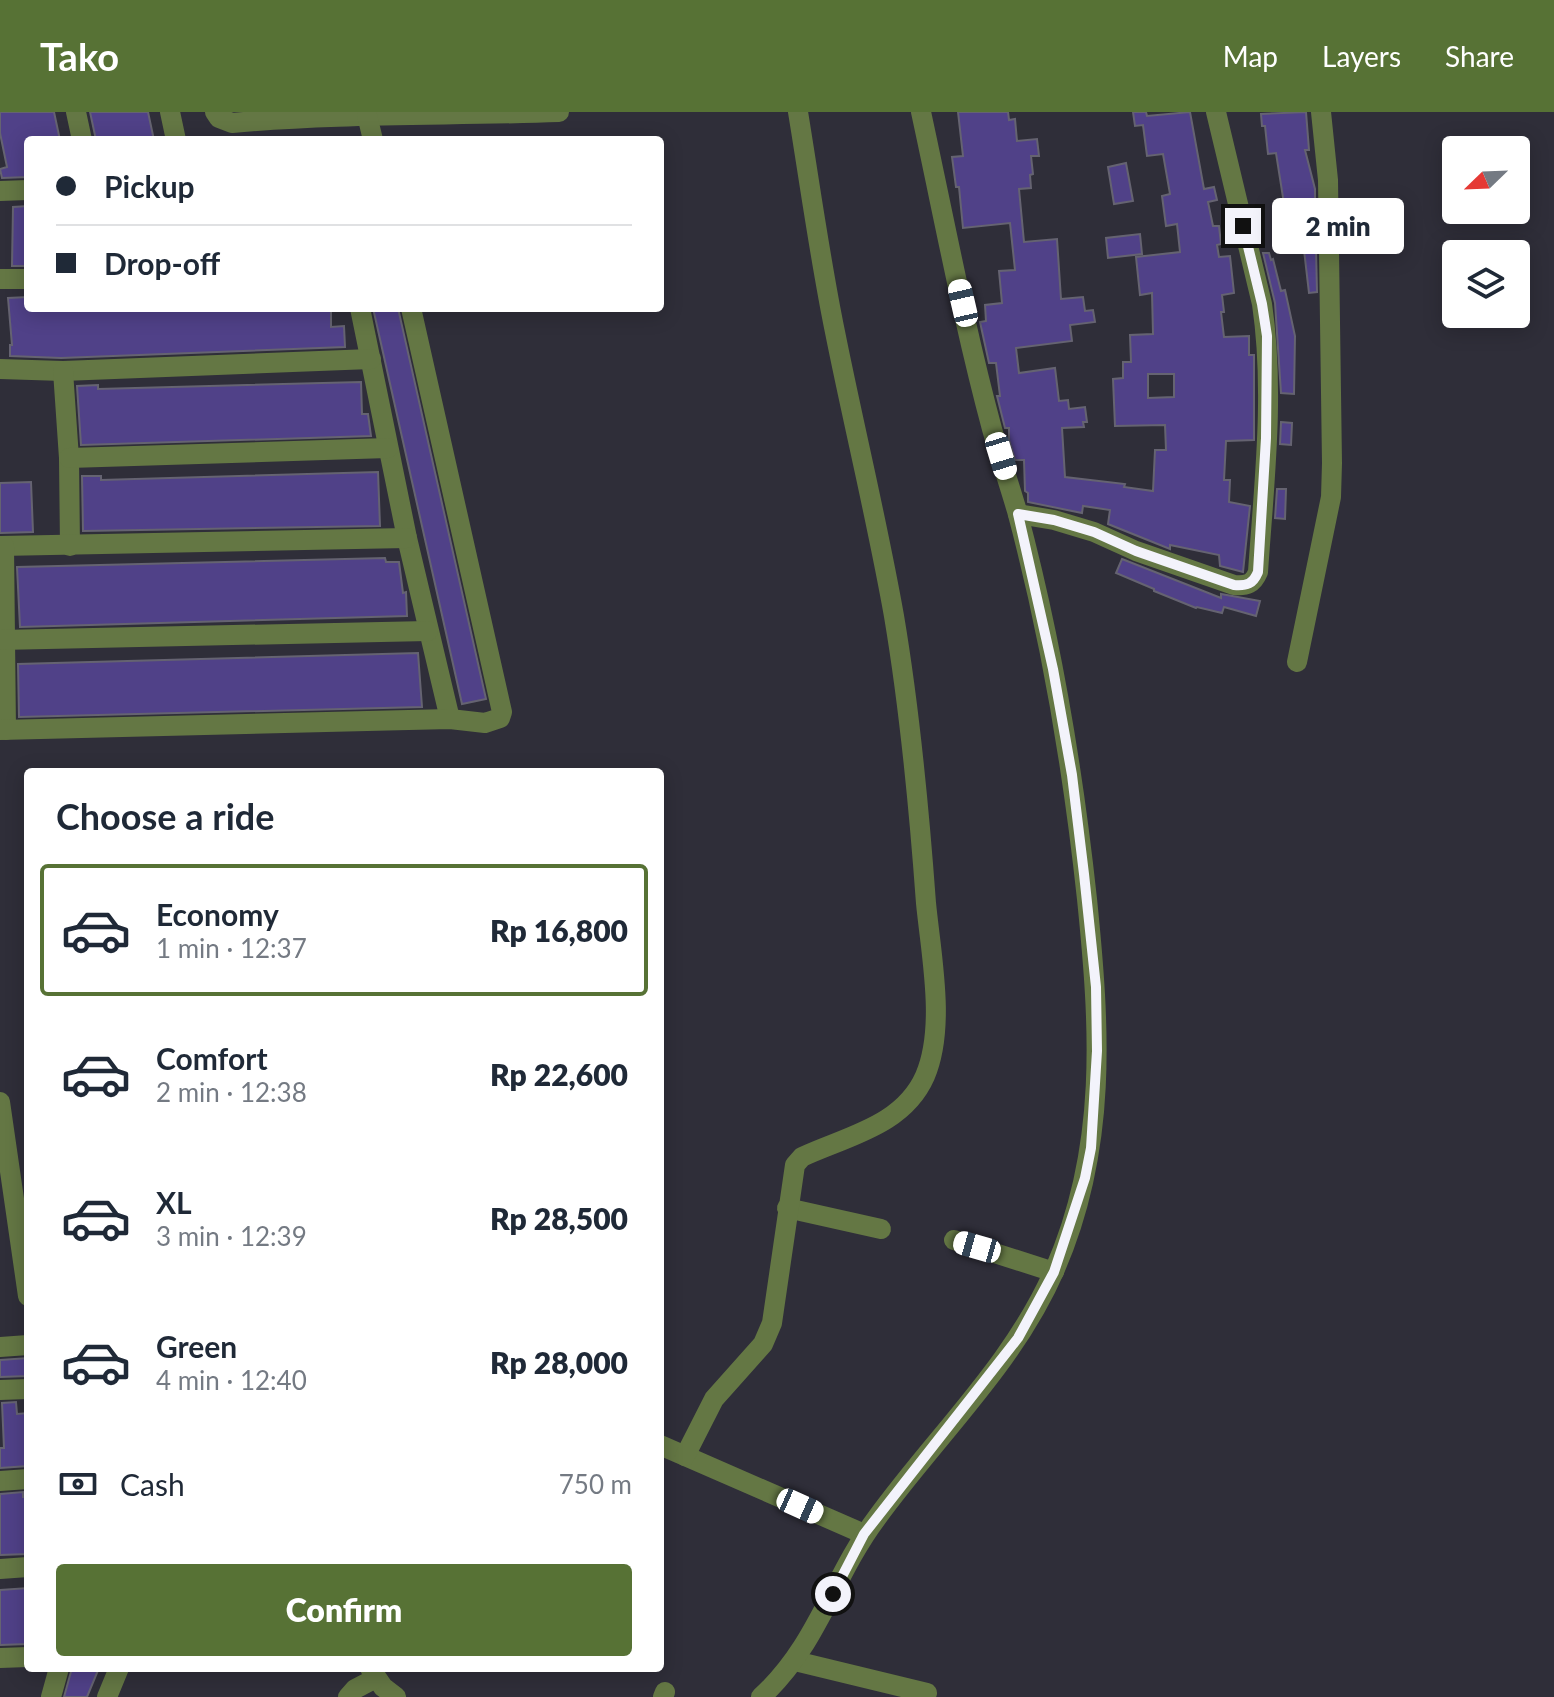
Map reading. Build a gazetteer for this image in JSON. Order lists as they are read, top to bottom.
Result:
{
  "north": "bottom left",
  "page": {
    "header": "Tako",
    "nav": ["Map", "Layers", "Share"],
    "banner": ["Pickup", "Drop-off"],
    "bubble": "2 min",
    "heading": "Choose a ride",
    "list": [
      {
        "name": "Economy",
        "note": "1 min · 12:37",
        "value": "Rp 16,800"
      },
      {
        "name": "Comfort",
        "note": "2 min · 12:38",
        "value": "Rp 22,600"
      },
      {
        "name": "XL",
        "note": "3 min · 12:39",
        "value": "Rp 28,500"
      },
      {
        "name": "Green",
        "note": "4 min · 12:40",
        "value": "Rp 28,000"
      }
    ],
    "pay": ["Cash", "750 m"],
    "buttons": "Confirm"
  }
}
